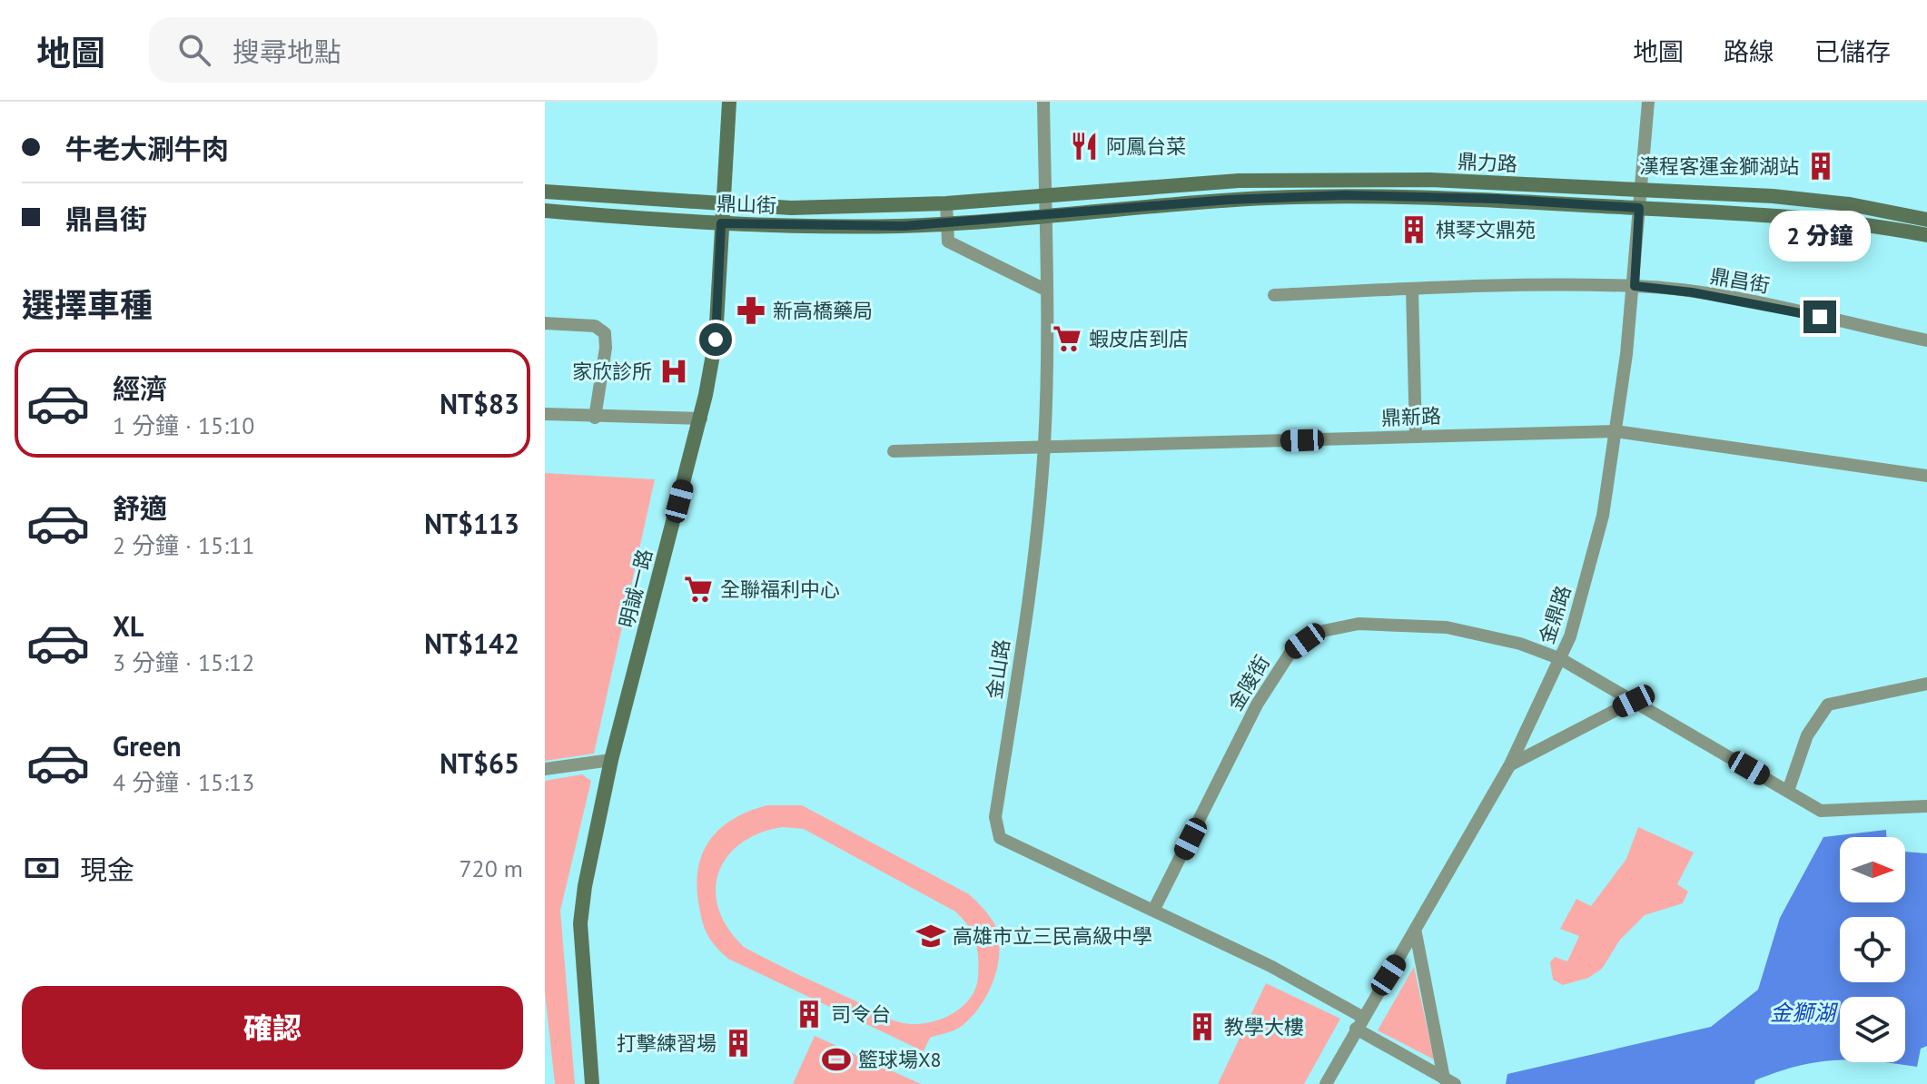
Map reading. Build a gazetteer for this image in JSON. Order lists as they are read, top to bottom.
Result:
{
  "streets": {
    "street": [
      "鼎力路",
      "鼎山街",
      "鼎昌街",
      "鼎新路",
      "明誠一路",
      "金鼎路",
      "金山路",
      "金陵街"
    ]
  },
  "crossings": [
    ["鼎力路", "鼎山街"],
    ["鼎力路", "金鼎路"],
    ["鼎力路", "金山路"],
    ["鼎山街", "明誠一路"],
    ["鼎山街", "金山路"],
    ["鼎昌街", "金鼎路"],
    ["鼎新路", "金鼎路"],
    ["鼎新路", "金山路"],
    ["金鼎路", "金山路"],
    ["金鼎路", "金陵街"],
    ["金山路", "金陵街"]
  ],
  "water": ["金獅湖"],
  "places": {
    "restaurant": ["阿鳳台菜"],
    "building": [
      "漢程客運金獅湖站",
      "棋琴文鼎苑",
      "司令台",
      "教學大樓",
      "打擊練習場"
    ],
    "pharmacy": ["新高橋藥局"],
    "supermarket": ["蝦皮店到店", "全聯福利中心"],
    "hospital": ["家欣診所"],
    "school or university": ["高雄市立三民高級中學"],
    "sports": ["籃球場X8"]
  },
  "north": "right",
  "page": {
    "header": "地圖",
    "search": "搜尋地點",
    "nav": ["地圖", "路線", "已儲存"],
    "banner": ["牛老大涮牛肉", "鼎昌街"],
    "bubble": "2 分鐘",
    "heading": "選擇車種",
    "list": [
      {
        "name": "經濟",
        "note": "1 分鐘 · 15:10",
        "value": "NT$83"
      },
      {
        "name": "舒適",
        "note": "2 分鐘 · 15:11",
        "value": "NT$113"
      },
      {
        "name": "XL",
        "note": "3 分鐘 · 15:12",
        "value": "NT$142"
      },
      {
        "name": "Green",
        "note": "4 分鐘 · 15:13",
        "value": "NT$65"
      }
    ],
    "pay": ["現金", "720 m"],
    "buttons": "確認"
  }
}
